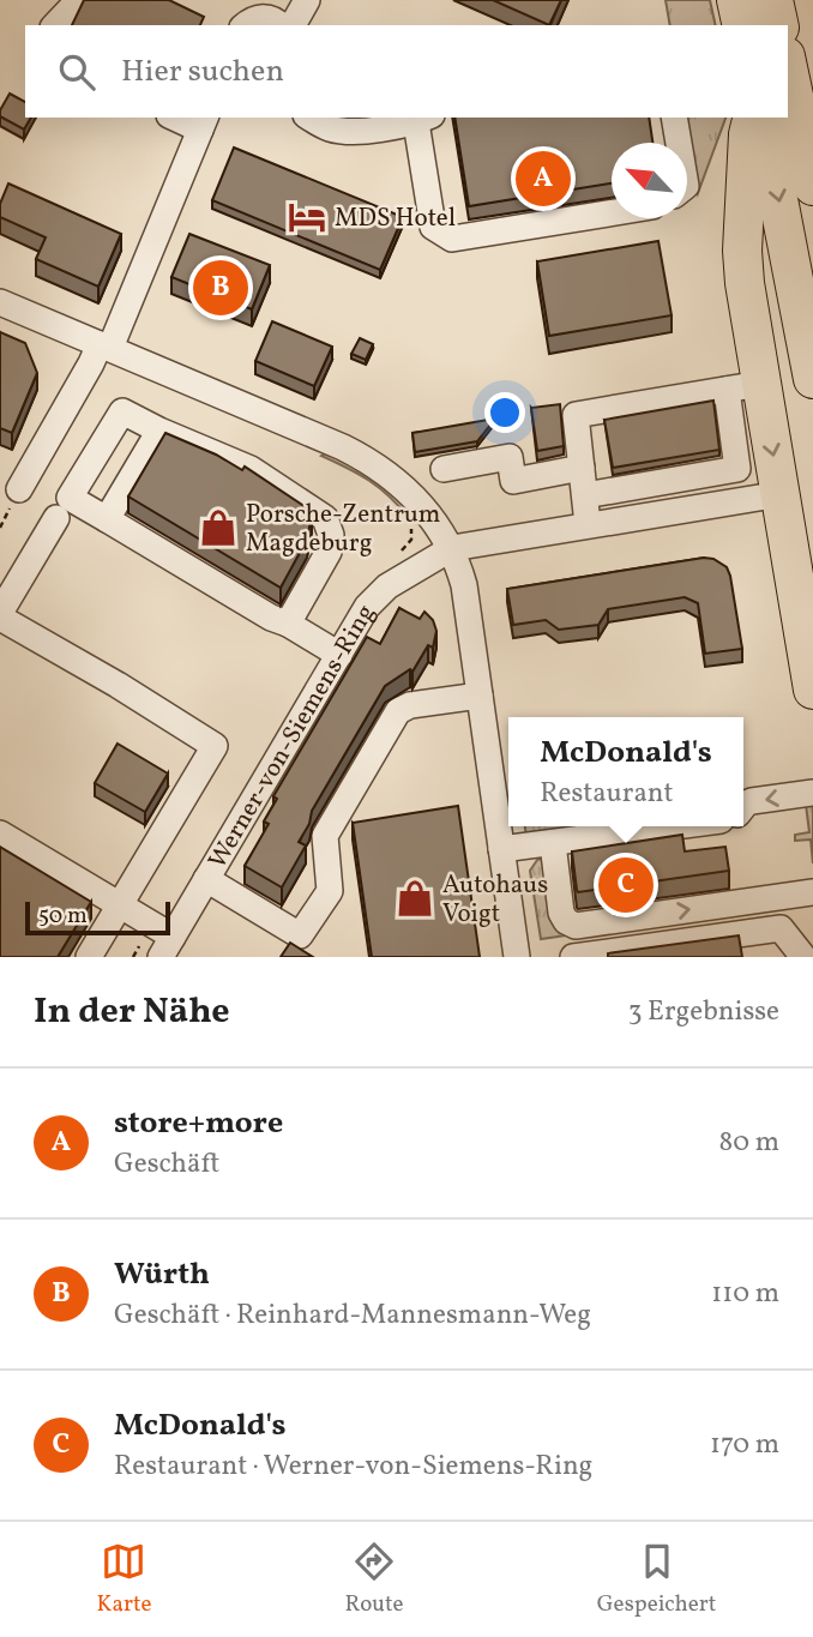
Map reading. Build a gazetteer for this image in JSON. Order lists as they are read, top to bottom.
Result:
{
  "streets": {
    "street": ["Werner-von-Siemens-Ring"]
  },
  "places": {
    "hotel": ["MDS Hotel"],
    "shop": ["Porsche-Zentrum Magdeburg", "Autohaus Voigt"]
  },
  "scale_bar": "50 m",
  "north": "top left",
  "page": {
    "search": "Hier suchen",
    "pins": ["A", "B", "C"],
    "popup": ["McDonald's", "Restaurant"],
    "scale": "50 m",
    "heading": ["In der Nähe", "3 Ergebnisse"],
    "list": [
      {
        "mark": "A",
        "name": "store+more",
        "note": "Geschäft",
        "value": "80 m"
      },
      {
        "mark": "B",
        "name": "Würth",
        "note": "Geschäft · Reinhard-Mannesmann-Weg",
        "value": "110 m"
      },
      {
        "mark": "C",
        "name": "McDonald's",
        "note": "Restaurant · Werner-von-Siemens-Ring",
        "value": "170 m"
      }
    ],
    "nav": ["Karte", "Route", "Gespeichert"]
  }
}
